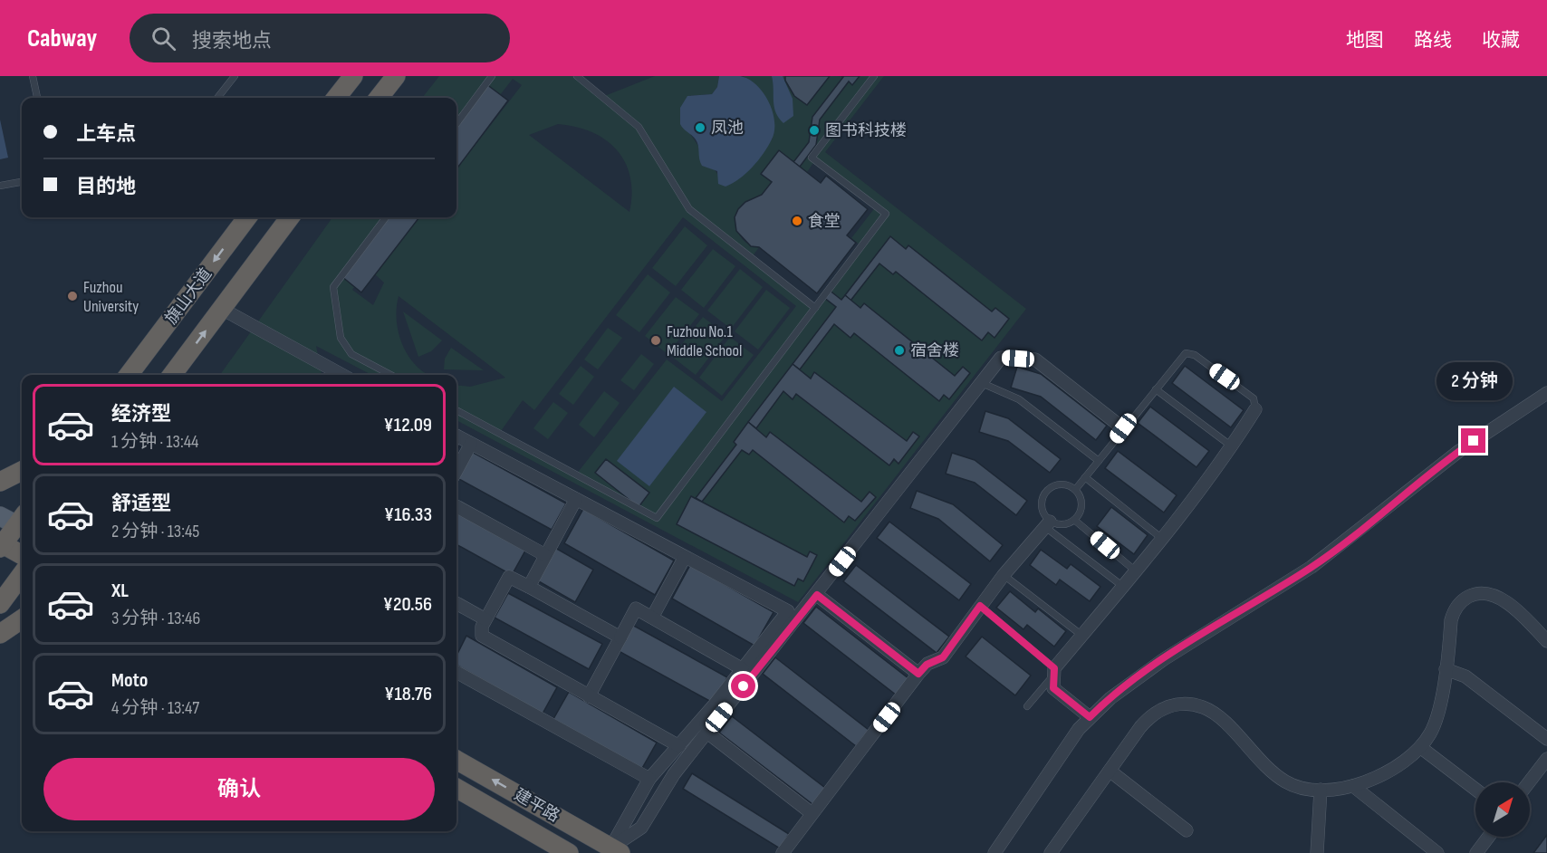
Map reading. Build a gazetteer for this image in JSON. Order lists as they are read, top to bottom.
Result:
{
  "streets": {
    "highway": ["旗山大道", "建平路"]
  },
  "places": [
    "凤池",
    "图书科技楼",
    "食堂",
    "Fuzhou University",
    "Fuzhou No.1 Middle School",
    "宿舍楼"
  ],
  "north": "top right",
  "page": {
    "header": "Cabway",
    "search": "搜索地点",
    "nav": ["地图", "路线", "收藏"],
    "banner": ["上车点", "目的地"],
    "bubble": "2 分钟",
    "list": [
      {
        "name": "经济型",
        "note": "1 分钟 · 13:44",
        "value": "¥12.09"
      },
      {
        "name": "舒适型",
        "note": "2 分钟 · 13:45",
        "value": "¥16.33"
      },
      {
        "name": "XL",
        "note": "3 分钟 · 13:46",
        "value": "¥20.56"
      },
      {
        "name": "Moto",
        "note": "4 分钟 · 13:47",
        "value": "¥18.76"
      }
    ],
    "buttons": "确认"
  }
}
